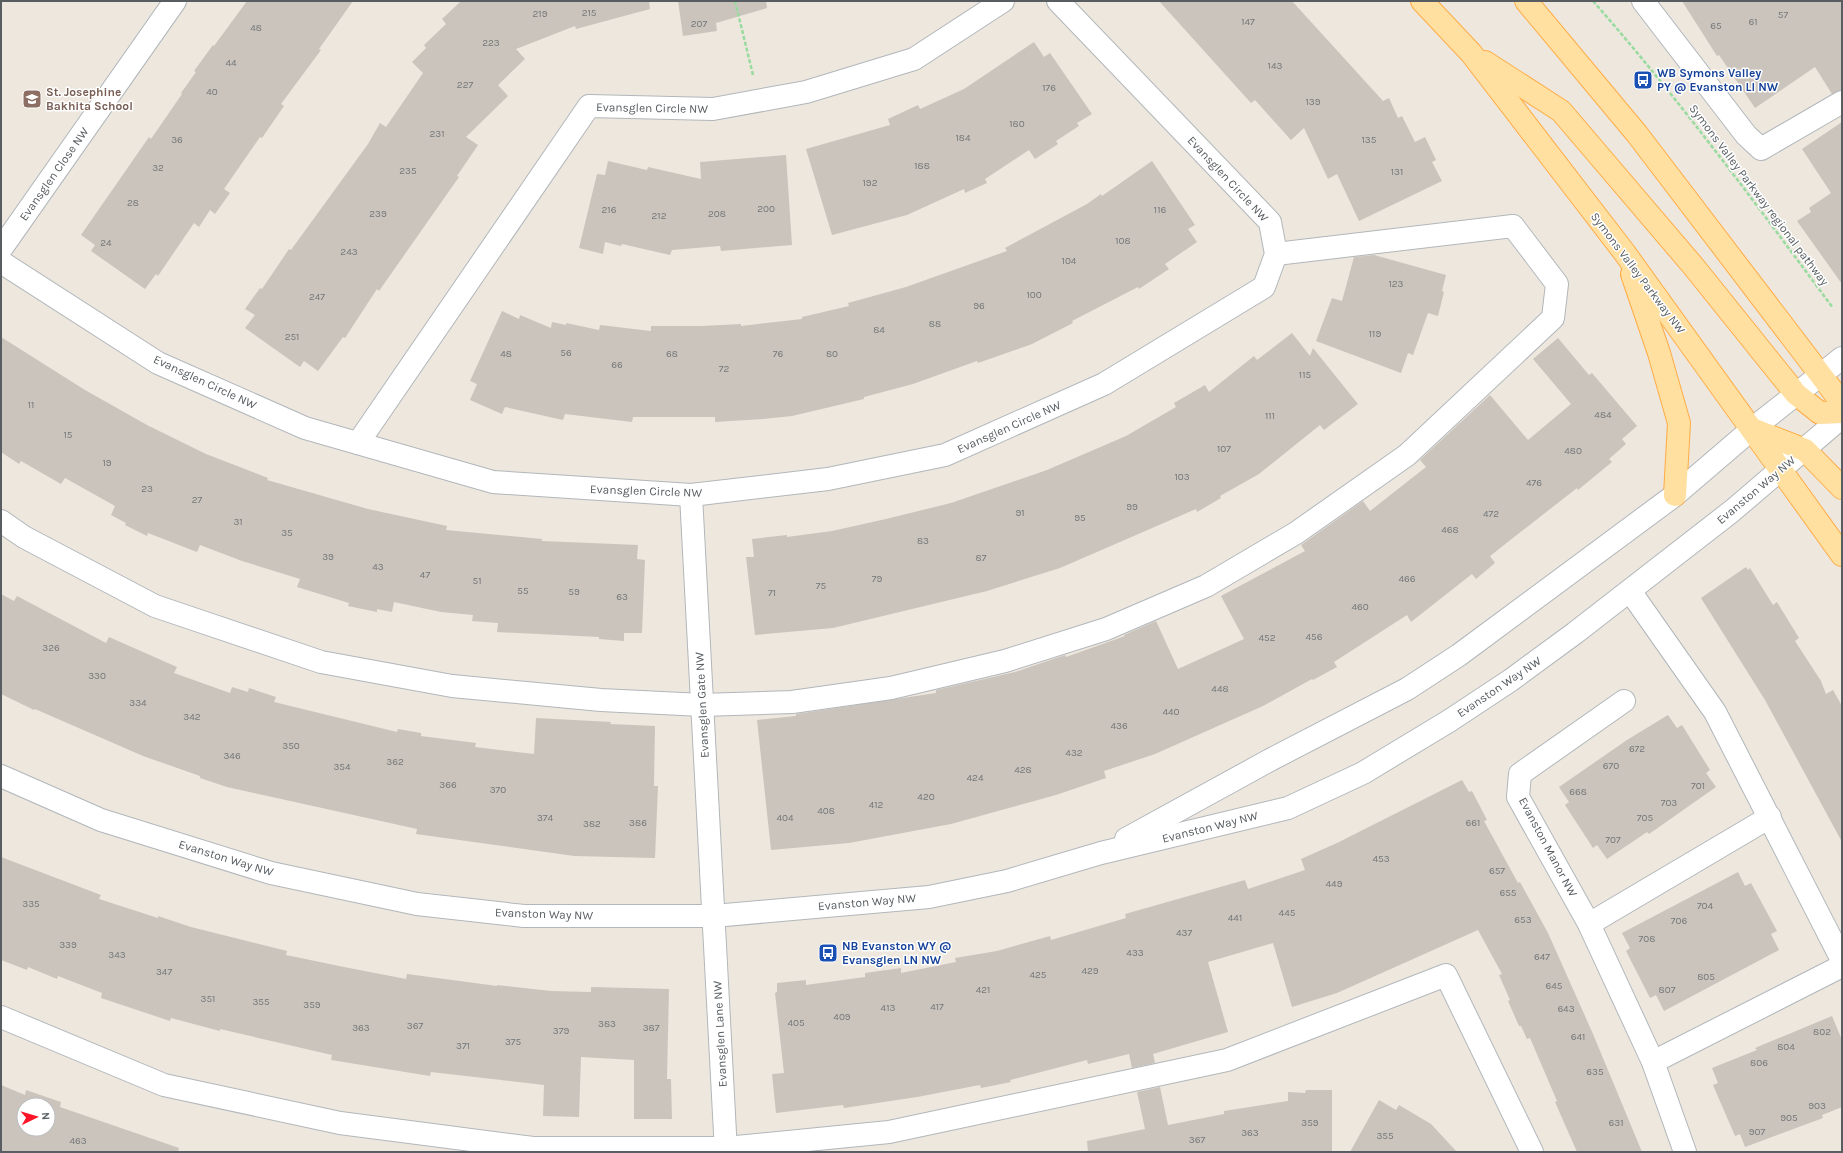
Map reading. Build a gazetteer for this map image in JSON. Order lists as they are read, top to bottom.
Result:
{
  "streets": {
    "main road": ["Symons Valley Parkway NW"],
    "street": [
      "Evansglen Circle NW",
      "Evansglen Close NW",
      "Evanston Way NW",
      "Evansglen Gate NW",
      "Evanston Manor NW",
      "Evansglen Lane NW"
    ],
    "path": ["Symons Valley Parkway regional pathway"]
  },
  "crossings": [
    ["Evansglen Circle NW", "Evansglen Gate NW"],
    ["Symons Valley Parkway NW", "Evanston Way NW"],
    ["Evanston Way NW", "Evansglen Gate NW"],
    ["Evanston Way NW", "Evansglen Lane NW"],
    ["Evansglen Gate NW", "Evansglen Lane NW"]
  ],
  "places": {
    "bus stop": ["WB Symons Valley PY @ Evanston LI NW", "NB Evanston WY @ Evansglen LN NW"],
    "school or university": ["St. Josephine Bakhita School"]
  },
  "house_numbers": [
    "215",
    "219",
    "57",
    "147",
    "61",
    "207",
    "65",
    "48",
    "223",
    "44",
    "143",
    "227",
    "176",
    "40",
    "139",
    "180",
    "231",
    "184",
    "36",
    "135",
    "188",
    "32",
    "235",
    "131",
    "192",
    "28",
    "200",
    "216",
    "116",
    "239",
    "208",
    "212",
    "108",
    "24",
    "243",
    "104",
    "123",
    "100",
    "247",
    "96",
    "88",
    "84",
    "119",
    "251",
    "56",
    "48",
    "68",
    "76",
    "80",
    "66",
    "72",
    "115",
    "11",
    "484",
    "111",
    "15",
    "107",
    "480",
    "19",
    "103",
    "476",
    "23",
    "27",
    "99",
    "91",
    "472",
    "95",
    "31",
    "468",
    "35",
    "83",
    "39",
    "87",
    "43",
    "47",
    "79",
    "466",
    "51",
    "75",
    "55",
    "59",
    "71",
    "63",
    "460",
    "456",
    "452",
    "326",
    "330",
    "448",
    "334",
    "440",
    "342",
    "436",
    "350",
    "672",
    "432",
    "346",
    "362",
    "670",
    "354",
    "428",
    "424",
    "366",
    "701",
    "370",
    "668",
    "420",
    "703",
    "412",
    "408",
    "374",
    "404",
    "705",
    "386",
    "661",
    "382",
    "707",
    "453",
    "657",
    "449",
    "655",
    "335",
    "704",
    "445",
    "441",
    "653",
    "706",
    "437",
    "708",
    "339",
    "433",
    "343",
    "647",
    "429",
    "347",
    "425",
    "805",
    "645",
    "421",
    "807",
    "351",
    "355",
    "359",
    "417",
    "413",
    "643",
    "409",
    "405",
    "383",
    "367",
    "363",
    "387",
    "379",
    "802",
    "641",
    "375",
    "371",
    "804",
    "806",
    "635",
    "903",
    "905",
    "359",
    "631",
    "907",
    "363",
    "355",
    "367",
    "463"
  ],
  "north": "right"
}
